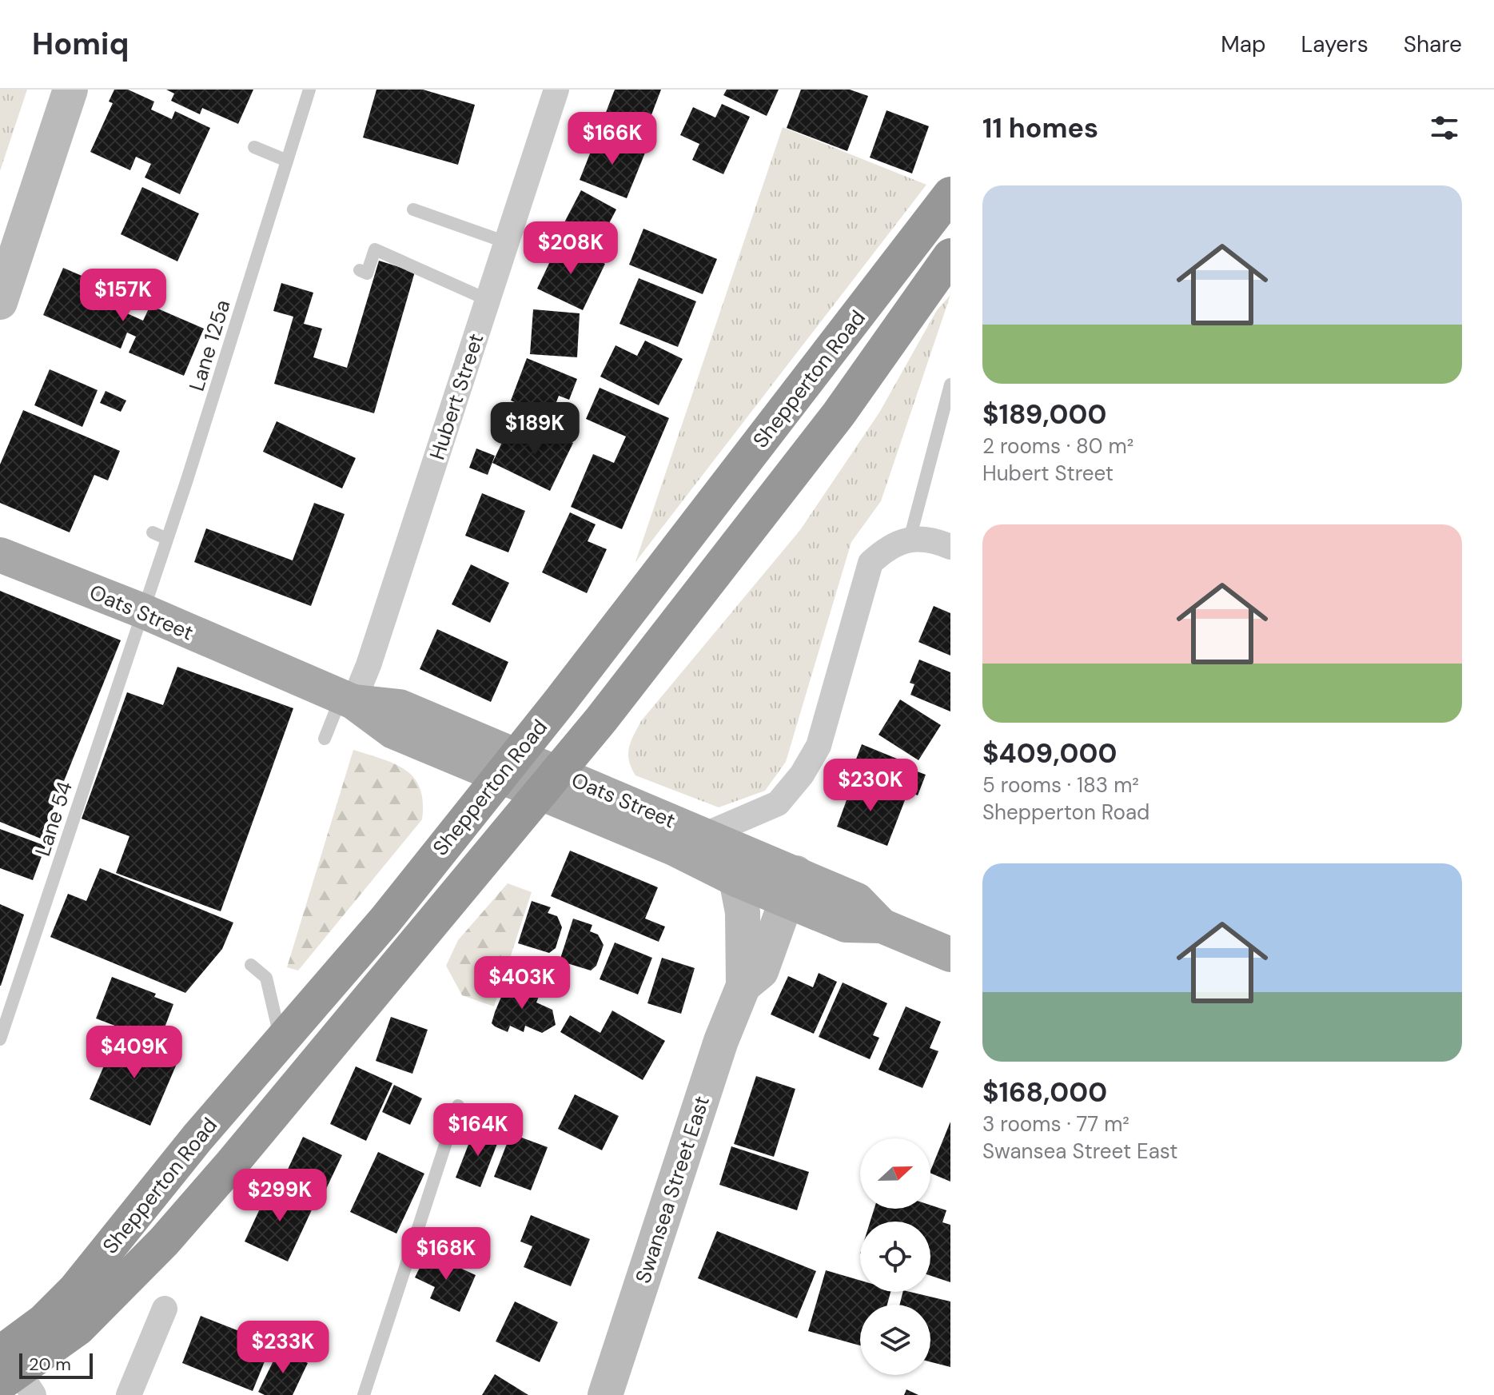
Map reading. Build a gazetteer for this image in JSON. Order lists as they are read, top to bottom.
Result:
{
  "streets": {
    "highway": ["Shepperton Road"],
    "main road": ["Oats Street"],
    "street": ["Hubert Street", "Swansea Street East"],
    "lane": ["Lane 125a", "Lane 54"]
  },
  "crossings": [
    ["Lane 125a", "Oats Street"],
    ["Lane 125a", "Lane 54"],
    ["Shepperton Road", "Oats Street"],
    ["Hubert Street", "Oats Street"],
    ["Oats Street", "Lane 54"],
    ["Oats Street", "Swansea Street East"]
  ],
  "scale_bar": "20 m",
  "north": "right",
  "page": {
    "header": "Homiq",
    "nav": ["Map", "Layers", "Share"],
    "heading": "11 homes",
    "price": [
      "$166K",
      "$208K",
      "$157K",
      "$189K",
      "$230K",
      "$403K",
      "$409K",
      "$164K",
      "$299K",
      "$168K",
      "$233K"
    ],
    "list": [
      {
        "name": "$189,000",
        "note": "2 rooms · 80 m² · Hubert Street"
      },
      {
        "name": "$409,000",
        "note": "5 rooms · 183 m² · Shepperton Road"
      },
      {
        "name": "$168,000",
        "note": "3 rooms · 77 m² · Swansea Street East"
      }
    ],
    "scale": "20 m"
  }
}
